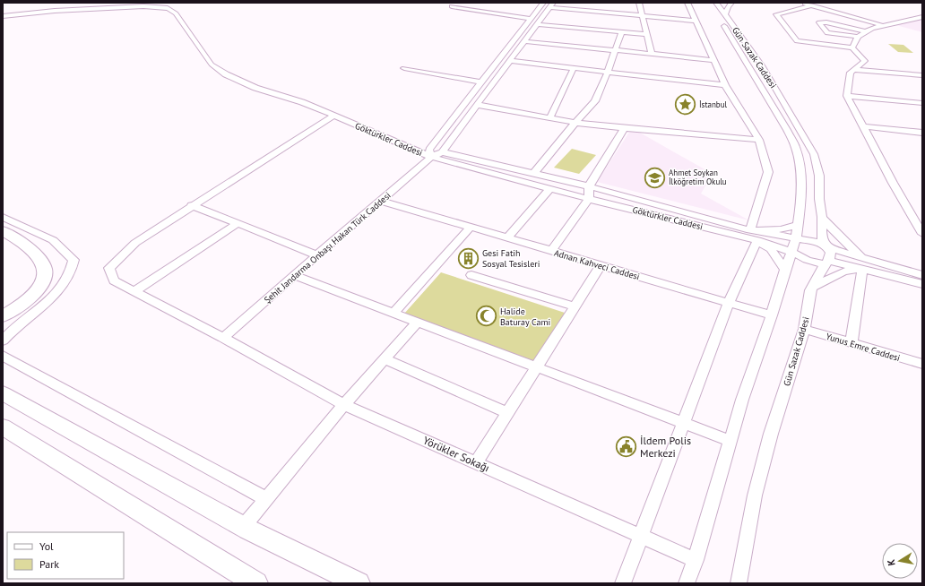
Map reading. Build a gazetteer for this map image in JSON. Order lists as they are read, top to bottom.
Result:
{
  "streets": {
    "street": [
      "Gün Sazak Caddesi",
      "Göktürkler Caddesi",
      "Şehit Jandarma Onbaşı Hakan Türk Caddesi",
      "Adnan Kahveci Caddesi",
      "Yunus Emre Caddesi",
      "Yörükler Sokağı"
    ]
  },
  "crossings": [
    ["Gün Sazak Caddesi", "Göktürkler Caddesi"],
    ["Gün Sazak Caddesi", "Adnan Kahveci Caddesi"],
    ["Gün Sazak Caddesi", "Yunus Emre Caddesi"],
    ["Gün Sazak Caddesi", "Yörükler Sokağı"],
    ["Göktürkler Caddesi", "Şehit Jandarma Onbaşı Hakan Türk Caddesi"],
    ["Şehit Jandarma Onbaşı Hakan Türk Caddesi", "Adnan Kahveci Caddesi"],
    ["Şehit Jandarma Onbaşı Hakan Türk Caddesi", "Yörükler Sokağı"]
  ],
  "places": {
    "place": ["İstanbul"],
    "school or university": ["Ahmet Soykan İlköğretim Okulu"],
    "building": ["Gesi Fatih Sosyal Tesisleri"],
    "mosque": ["Halide Baturay Cami"],
    "public building": ["İldem Polis Merkezi"]
  },
  "legend": ["Yol", "Park"],
  "north": "left"
}
